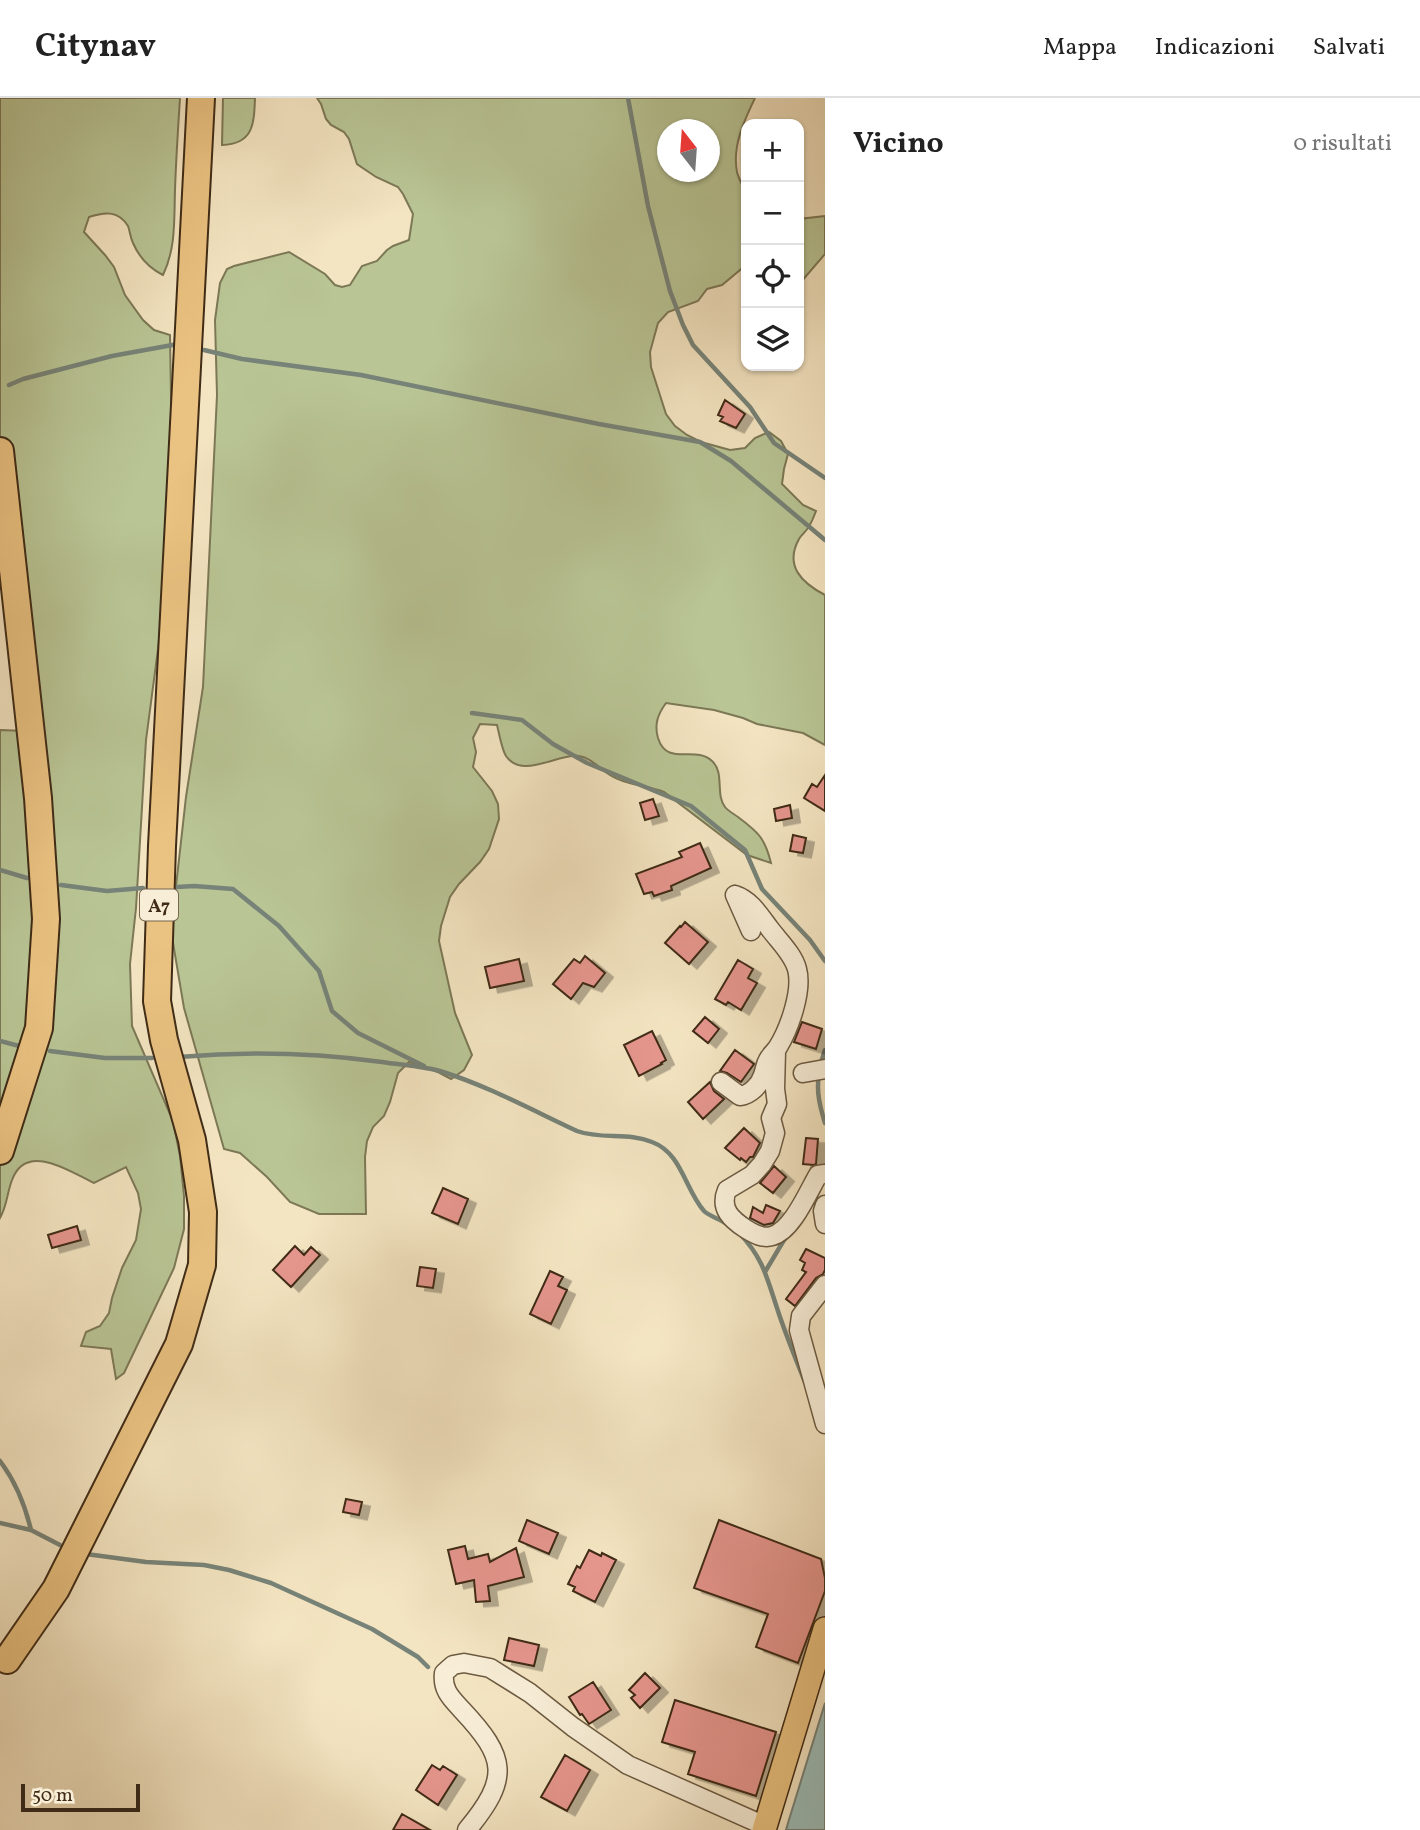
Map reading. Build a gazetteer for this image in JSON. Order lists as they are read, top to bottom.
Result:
{
  "streets": {
    "highway": ["A7"]
  },
  "scale_bar": "50 m",
  "north": "top",
  "page": {
    "header": "Citynav",
    "nav": ["Mappa", "Indicazioni", "Salvati"],
    "heading": ["Vicino", "0 risultati"],
    "map_buttons": ["+", "−"],
    "scale": "50 m"
  }
}
